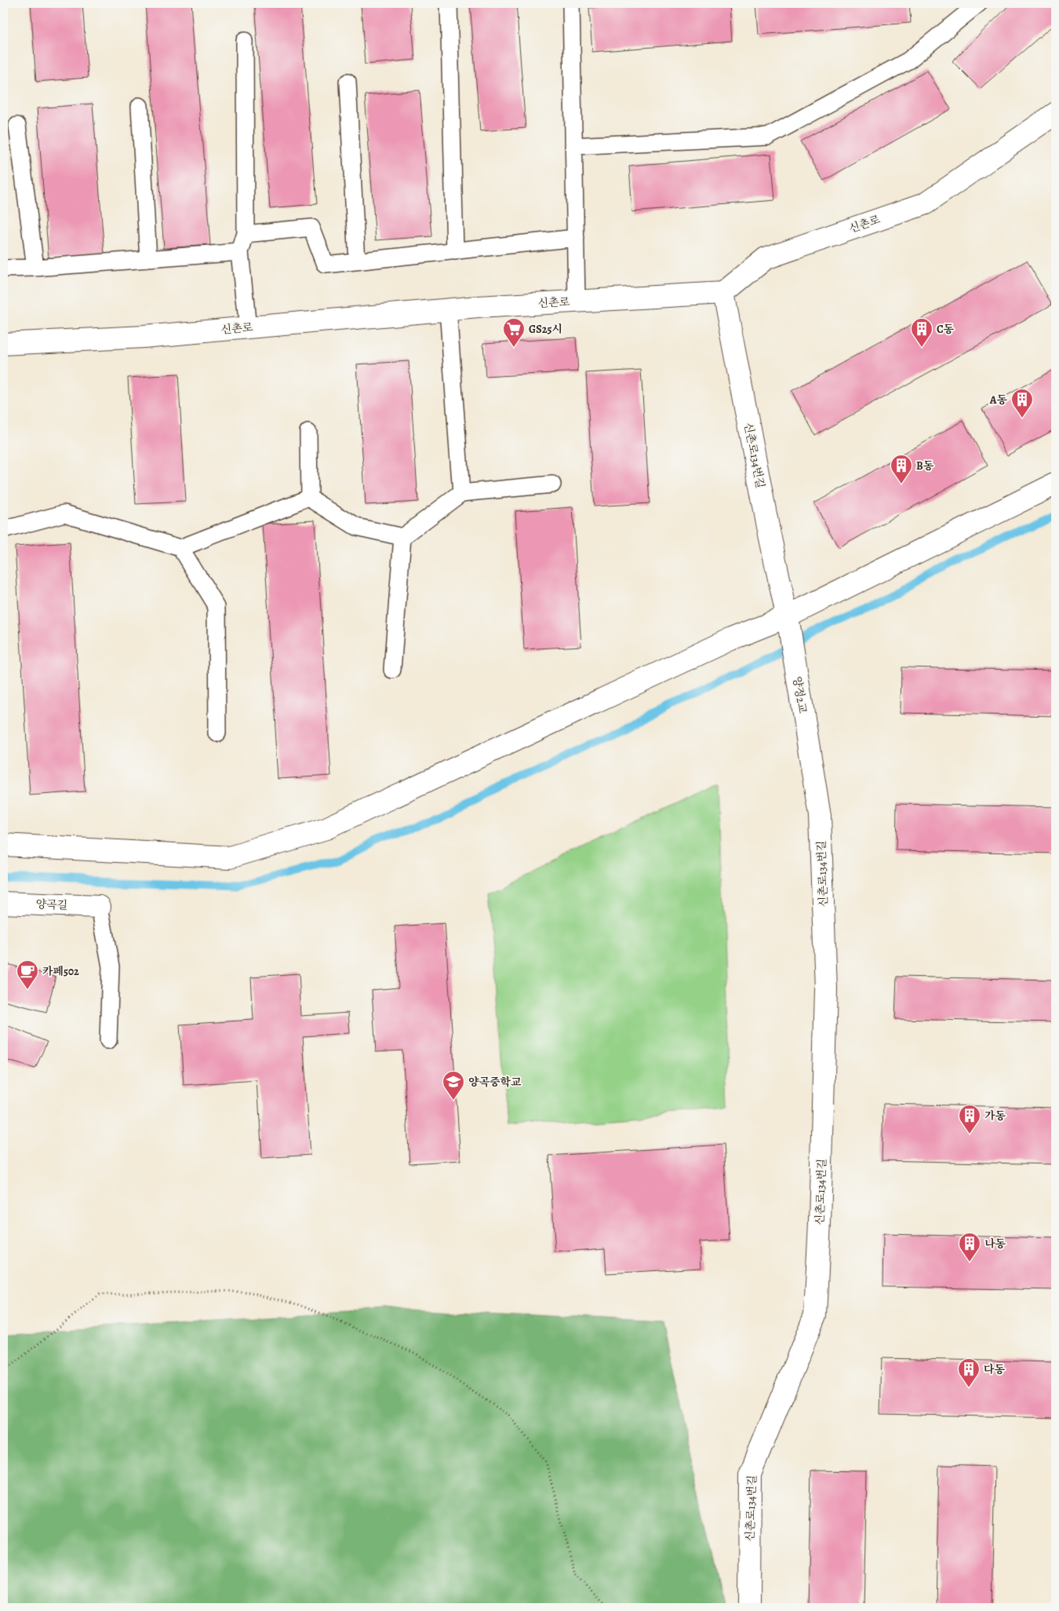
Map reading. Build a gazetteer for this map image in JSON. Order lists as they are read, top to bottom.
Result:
{
  "streets": {
    "street": [
      "신촌로",
      "신촌로134번길",
      "양정2교",
      "양곡길"
    ]
  },
  "crossings": [
    ["신촌로", "신촌로134번길"],
    ["신촌로134번길", "양정2교"]
  ],
  "places": {
    "supermarket": ["GS25시"],
    "building": [
      "C동",
      "A동",
      "B동",
      "가동",
      "나동",
      "다동"
    ],
    "cafe": ["카페502"],
    "school or university": ["양곡중학교"]
  }
}
